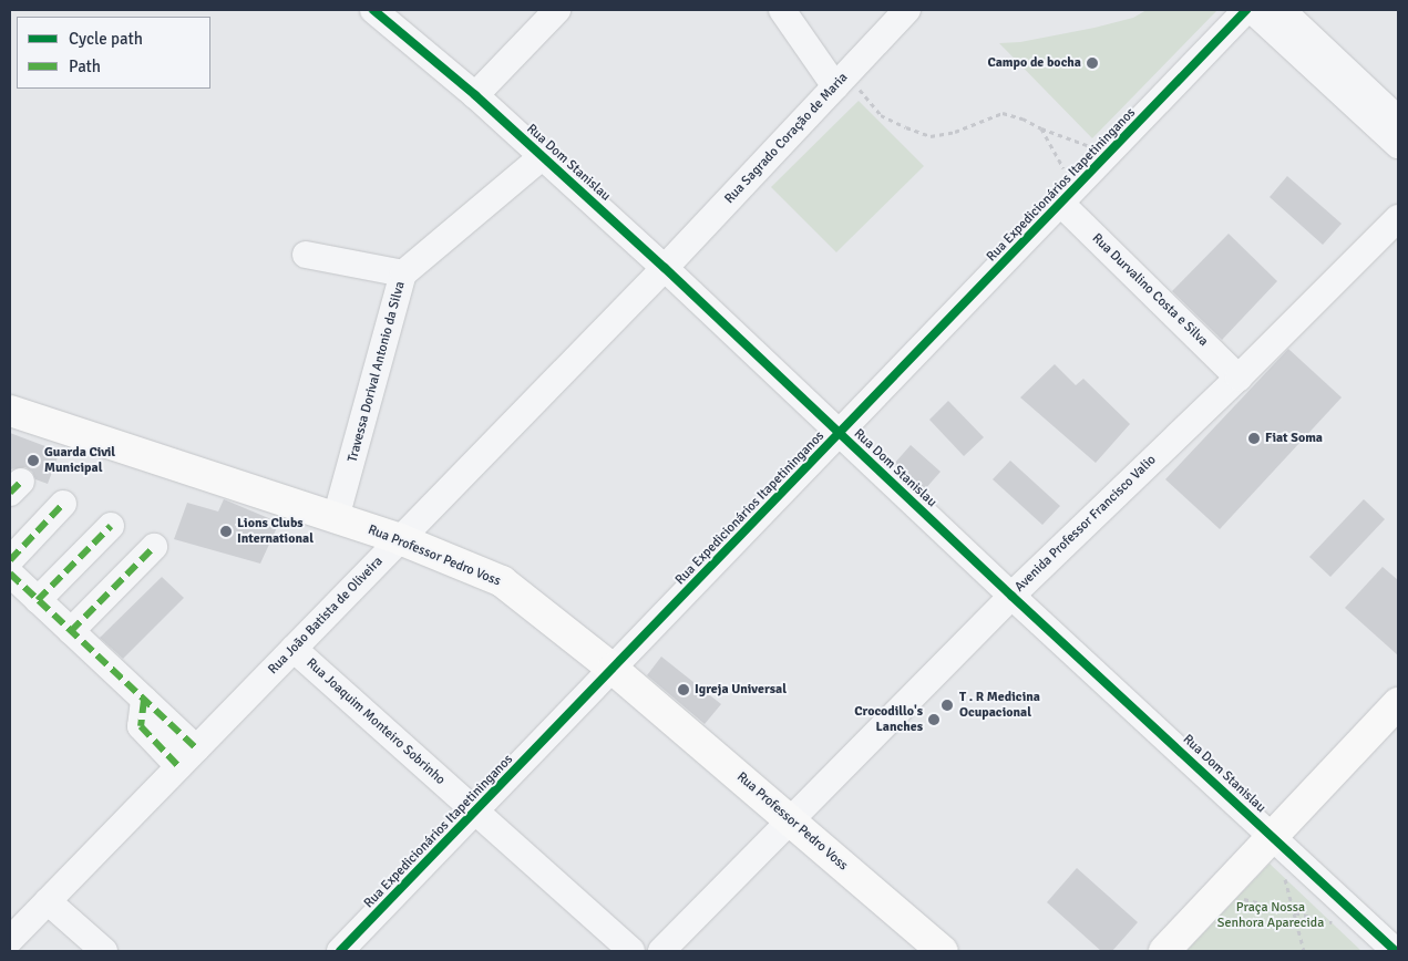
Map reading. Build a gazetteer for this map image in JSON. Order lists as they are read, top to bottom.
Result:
{
  "streets": {
    "main road": ["Rua Professor Pedro Voss"],
    "street": [
      "Rua Sagrado Coração de Maria",
      "Rua Dom Stanislau",
      "Rua Expedicionários Itapetininganos",
      "Rua Durvalino Costa e Silva",
      "Travessa Dorival Antonio da Silva",
      "Avenida Professor Francisco Valio",
      "Rua João Batista de Oliveira",
      "Rua Joaquim Monteiro Sobrinho"
    ]
  },
  "crossings": [
    ["Rua Sagrado Coração de Maria", "Rua Dom Stanislau"],
    ["Rua Sagrado Coração de Maria", "Rua João Batista de Oliveira"],
    ["Rua Dom Stanislau", "Rua Expedicionários Itapetininganos"],
    ["Rua Dom Stanislau", "Travessa Dorival Antonio da Silva"],
    ["Rua Dom Stanislau", "Avenida Professor Francisco Valio"],
    ["Rua Dom Stanislau", "Rua João Batista de Oliveira"],
    ["Rua Expedicionários Itapetininganos", "Rua Durvalino Costa e Silva"],
    ["Rua Expedicionários Itapetininganos", "Rua Professor Pedro Voss"],
    ["Rua Expedicionários Itapetininganos", "Rua Joaquim Monteiro Sobrinho"],
    ["Rua Durvalino Costa e Silva", "Avenida Professor Francisco Valio"],
    ["Travessa Dorival Antonio da Silva", "Rua Professor Pedro Voss"],
    ["Avenida Professor Francisco Valio", "Rua Professor Pedro Voss"],
    ["Rua Professor Pedro Voss", "Rua João Batista de Oliveira"],
    ["Rua João Batista de Oliveira", "Rua Joaquim Monteiro Sobrinho"]
  ],
  "parks": ["Praça Nossa Senhora Aparecida"],
  "places": [
    "Campo de bocha",
    "Fiat Soma",
    "Guarda Civil Municipal",
    "Lions Clubs International",
    "Igreja Universal",
    "T . R Medicina Ocupacional",
    "Crocodillo's Lanches"
  ],
  "legend": ["Cycle path", "Path"]
}
